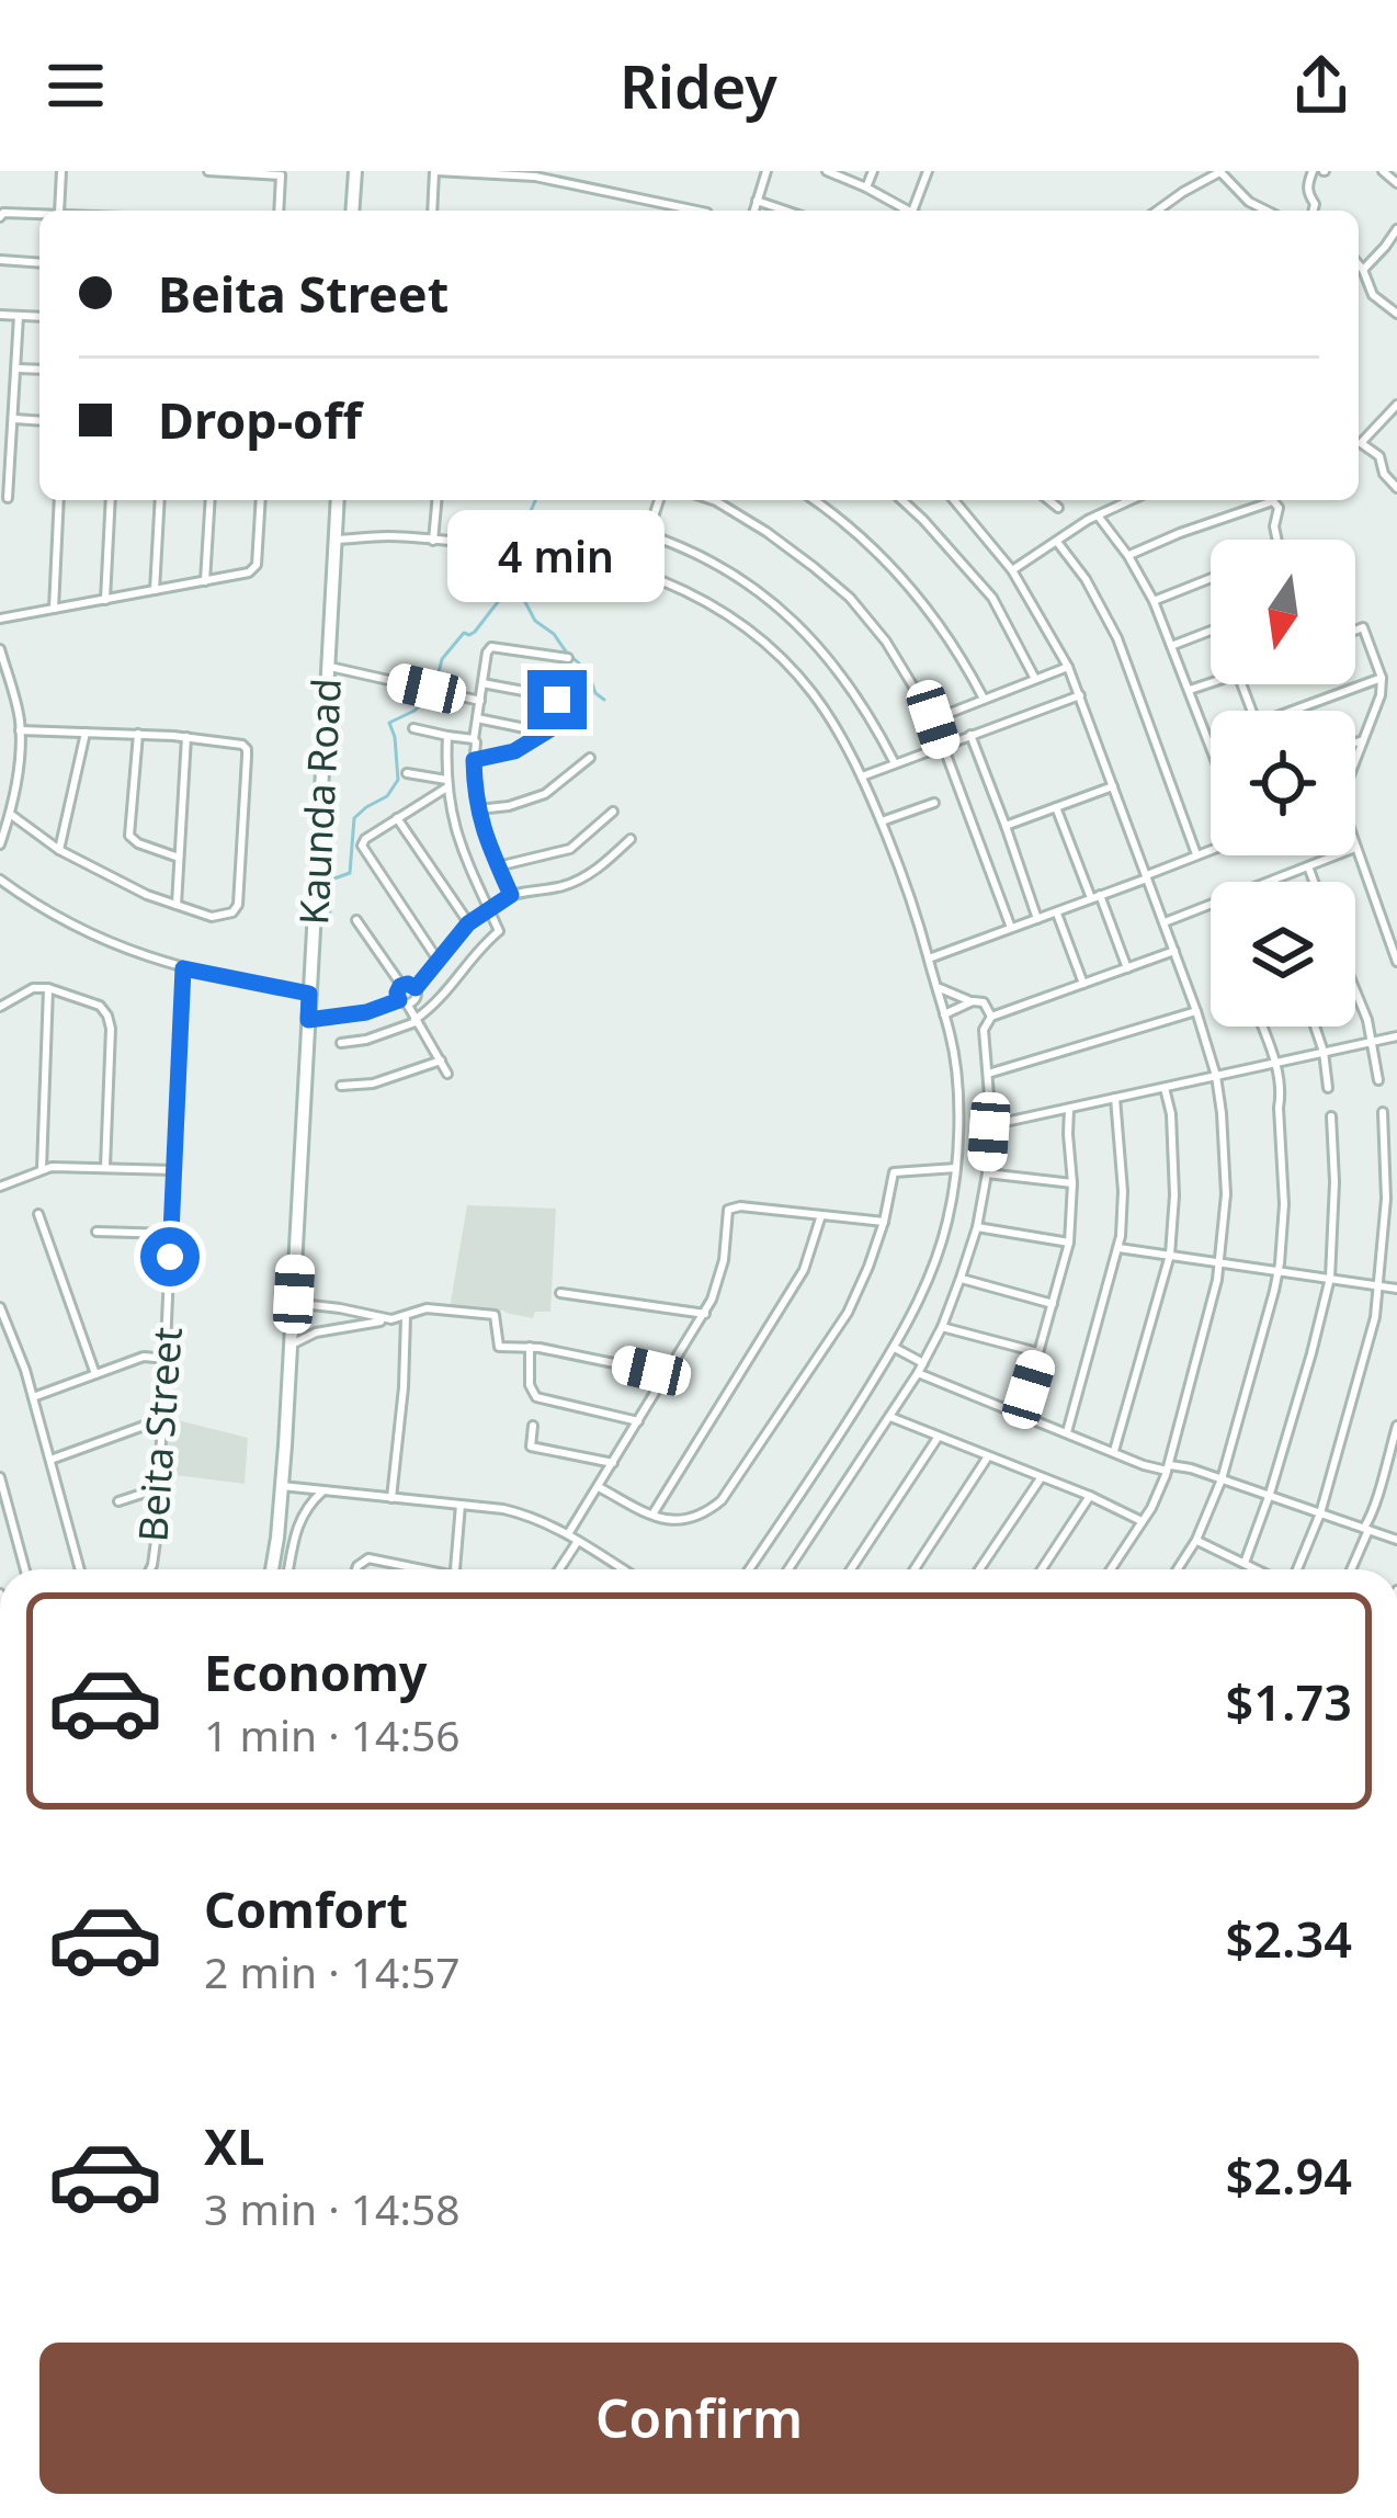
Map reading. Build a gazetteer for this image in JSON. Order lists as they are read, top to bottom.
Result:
{
  "streets": {
    "main road": ["Kaunda Road"],
    "street": ["Beita Street"]
  },
  "north": "bottom",
  "page": {
    "header": "Ridey",
    "banner": ["Beita Street", "Drop-off"],
    "bubble": "4 min",
    "list": [
      {
        "name": "Economy",
        "note": "1 min · 14:56",
        "value": "$1.73"
      },
      {
        "name": "Comfort",
        "note": "2 min · 14:57",
        "value": "$2.34"
      },
      {
        "name": "XL",
        "note": "3 min · 14:58",
        "value": "$2.94"
      }
    ],
    "buttons": "Confirm"
  }
}
